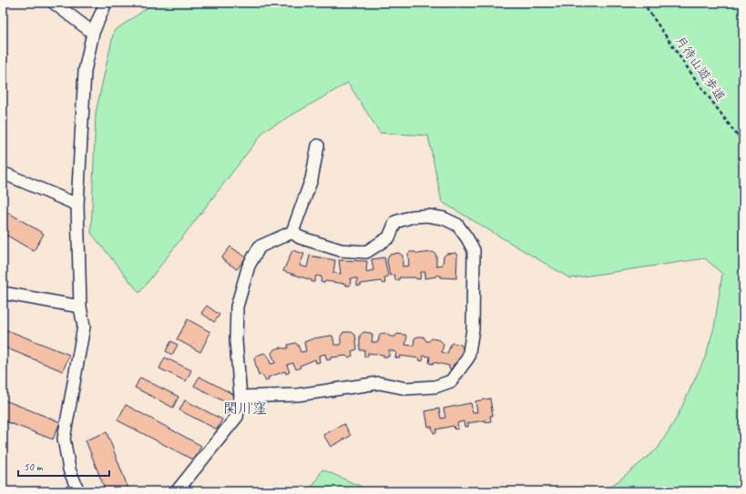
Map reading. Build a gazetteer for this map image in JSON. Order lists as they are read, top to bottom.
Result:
{
  "streets": {
    "path": ["月待山遊歩道"]
  },
  "districts": ["関川窪"],
  "scale_bar": "50 m"
}
